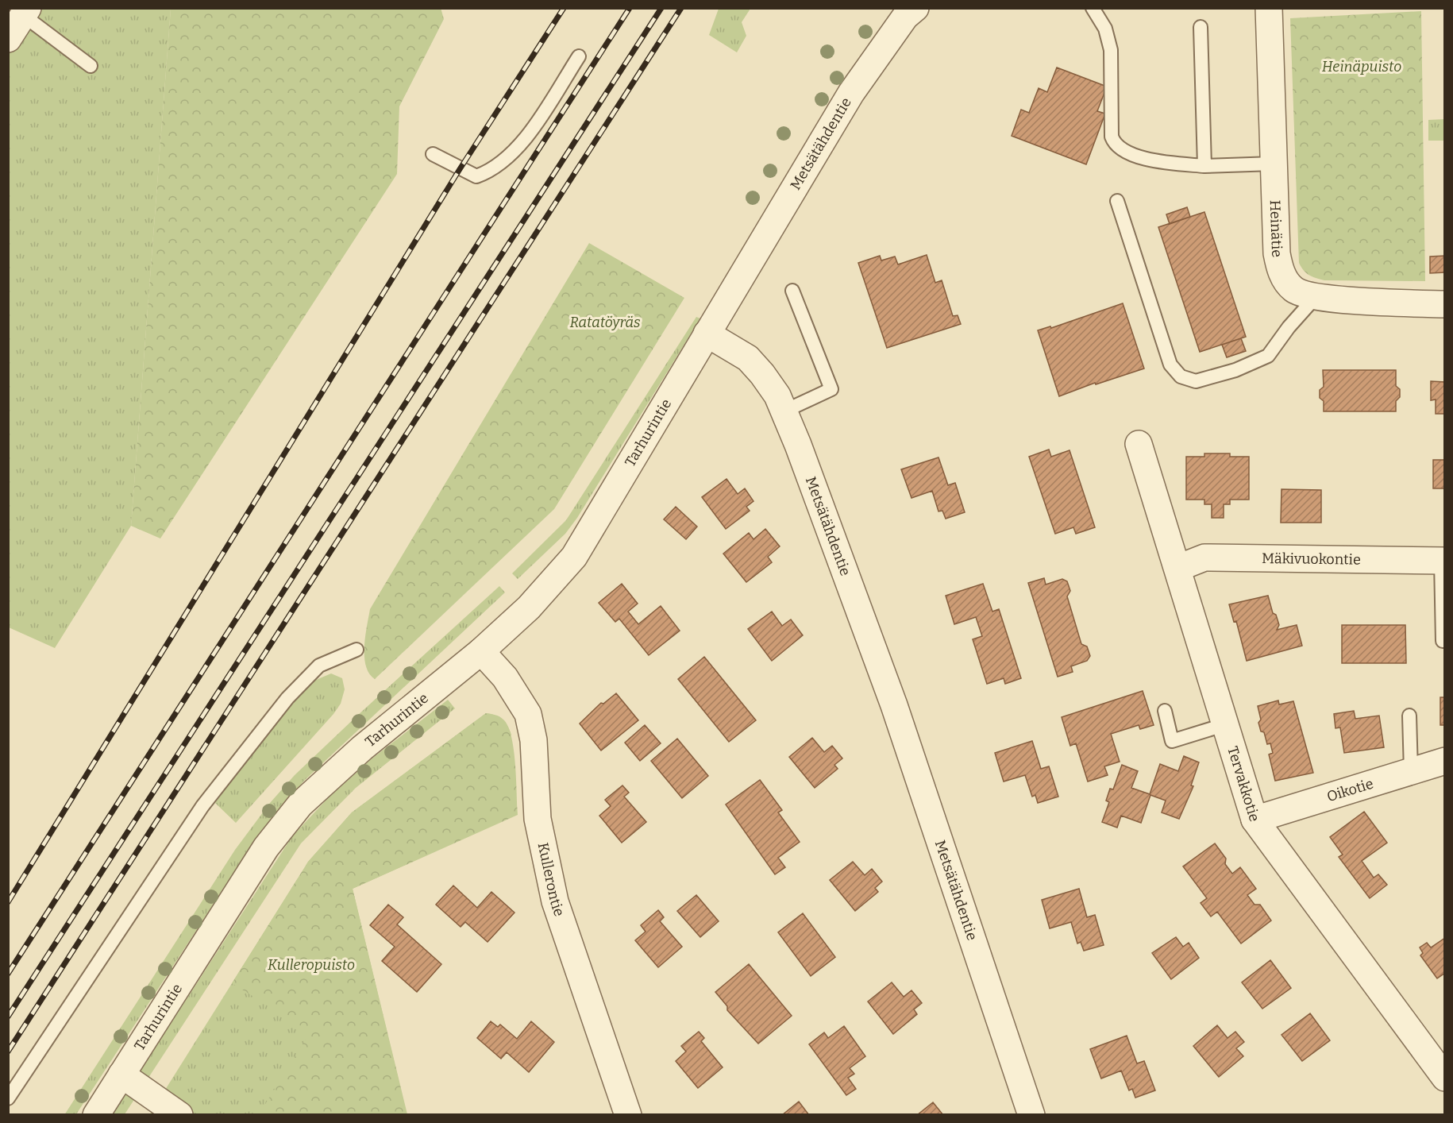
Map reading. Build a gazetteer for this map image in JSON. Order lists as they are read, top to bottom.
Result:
{
  "streets": {
    "street": [
      "Metsätähdentie",
      "Heinätie",
      "Tarhurintie",
      "Mäkivuokontie",
      "Tervakkotie",
      "Oikotie",
      "Kullerontie"
    ]
  },
  "crossings": [
    ["Metsätähdentie", "Tarhurintie"],
    ["Tarhurintie", "Kullerontie"],
    ["Mäkivuokontie", "Tervakkotie"],
    ["Tervakkotie", "Oikotie"]
  ],
  "parks": ["Heinäpuisto", "Ratatöyräs", "Kulleropuisto"]
}
